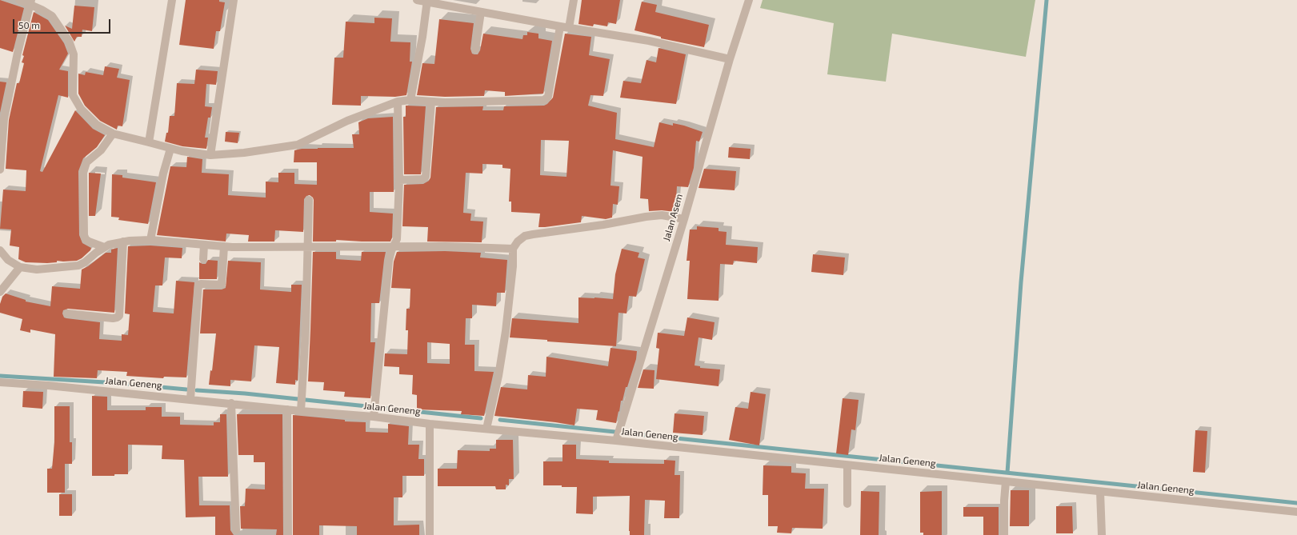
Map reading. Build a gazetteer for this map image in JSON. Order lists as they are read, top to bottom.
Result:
{
  "streets": {
    "street": ["Jalan Asem", "Jalan Geneng"]
  },
  "crossings": [
    ["Jalan Asem", "Jalan Geneng"]
  ],
  "scale_bar": "50 m"
}
